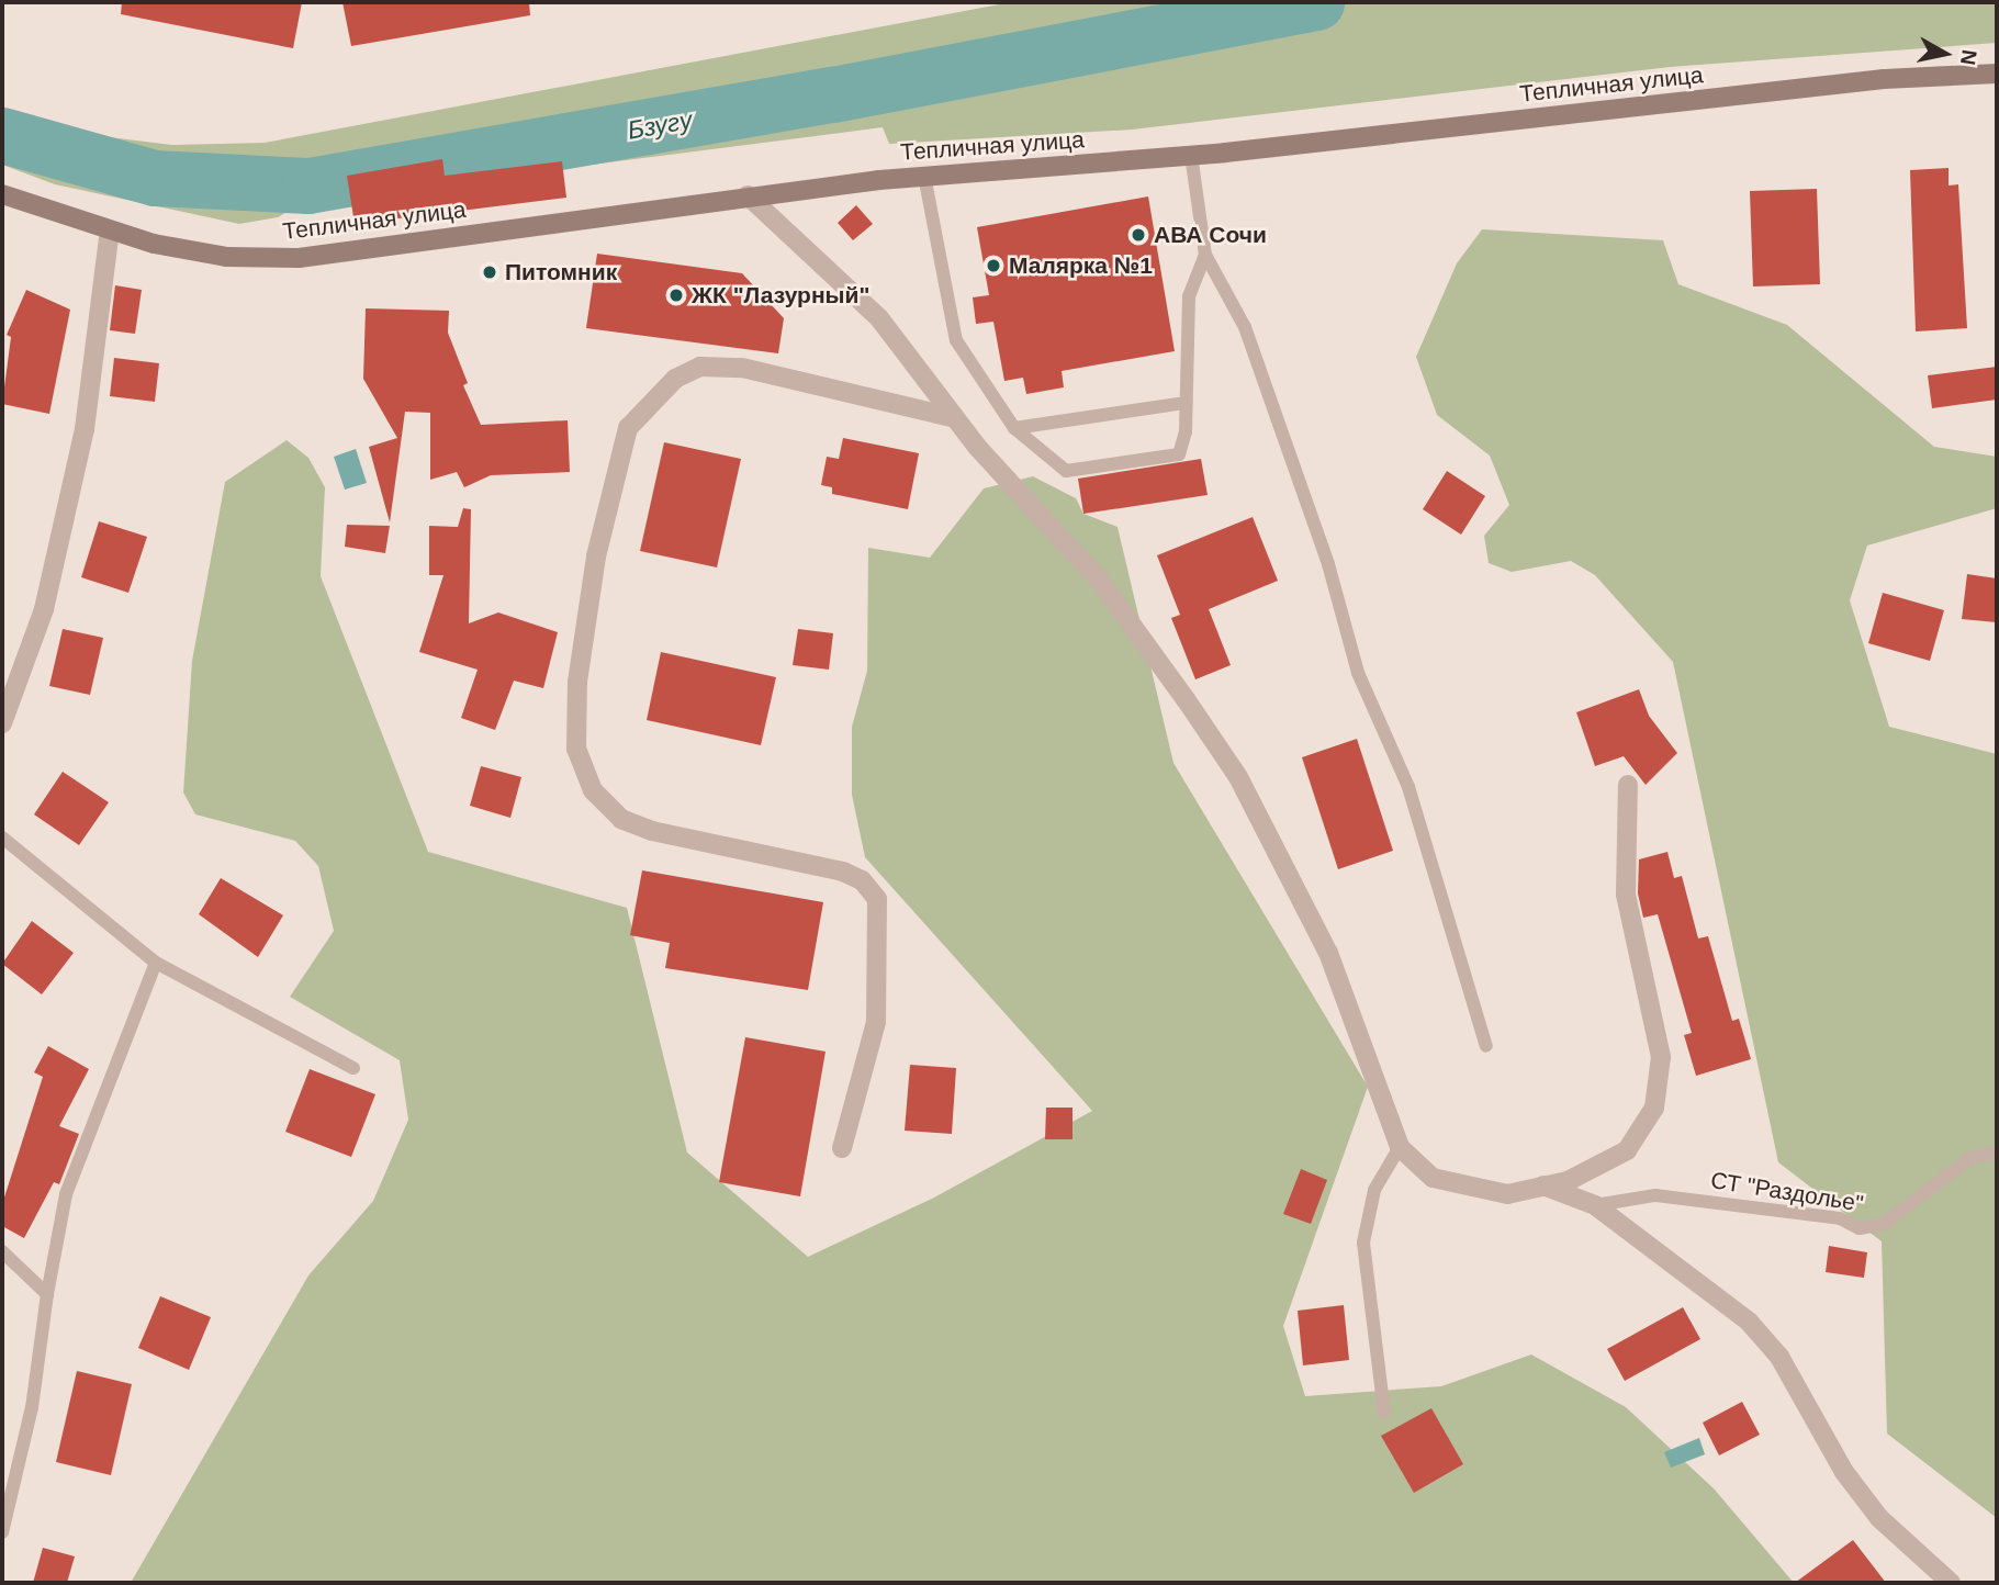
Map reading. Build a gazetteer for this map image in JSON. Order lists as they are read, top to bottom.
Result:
{
  "streets": {
    "street": ["Тепличная улица"],
    "lane": ["СТ \"Раздолье\""]
  },
  "water": ["Бзугу"],
  "places": [
    "АВА Сочи",
    "Малярка №1",
    "Питомник",
    "ЖК \"Лазурный\""
  ],
  "north": "right"
}
